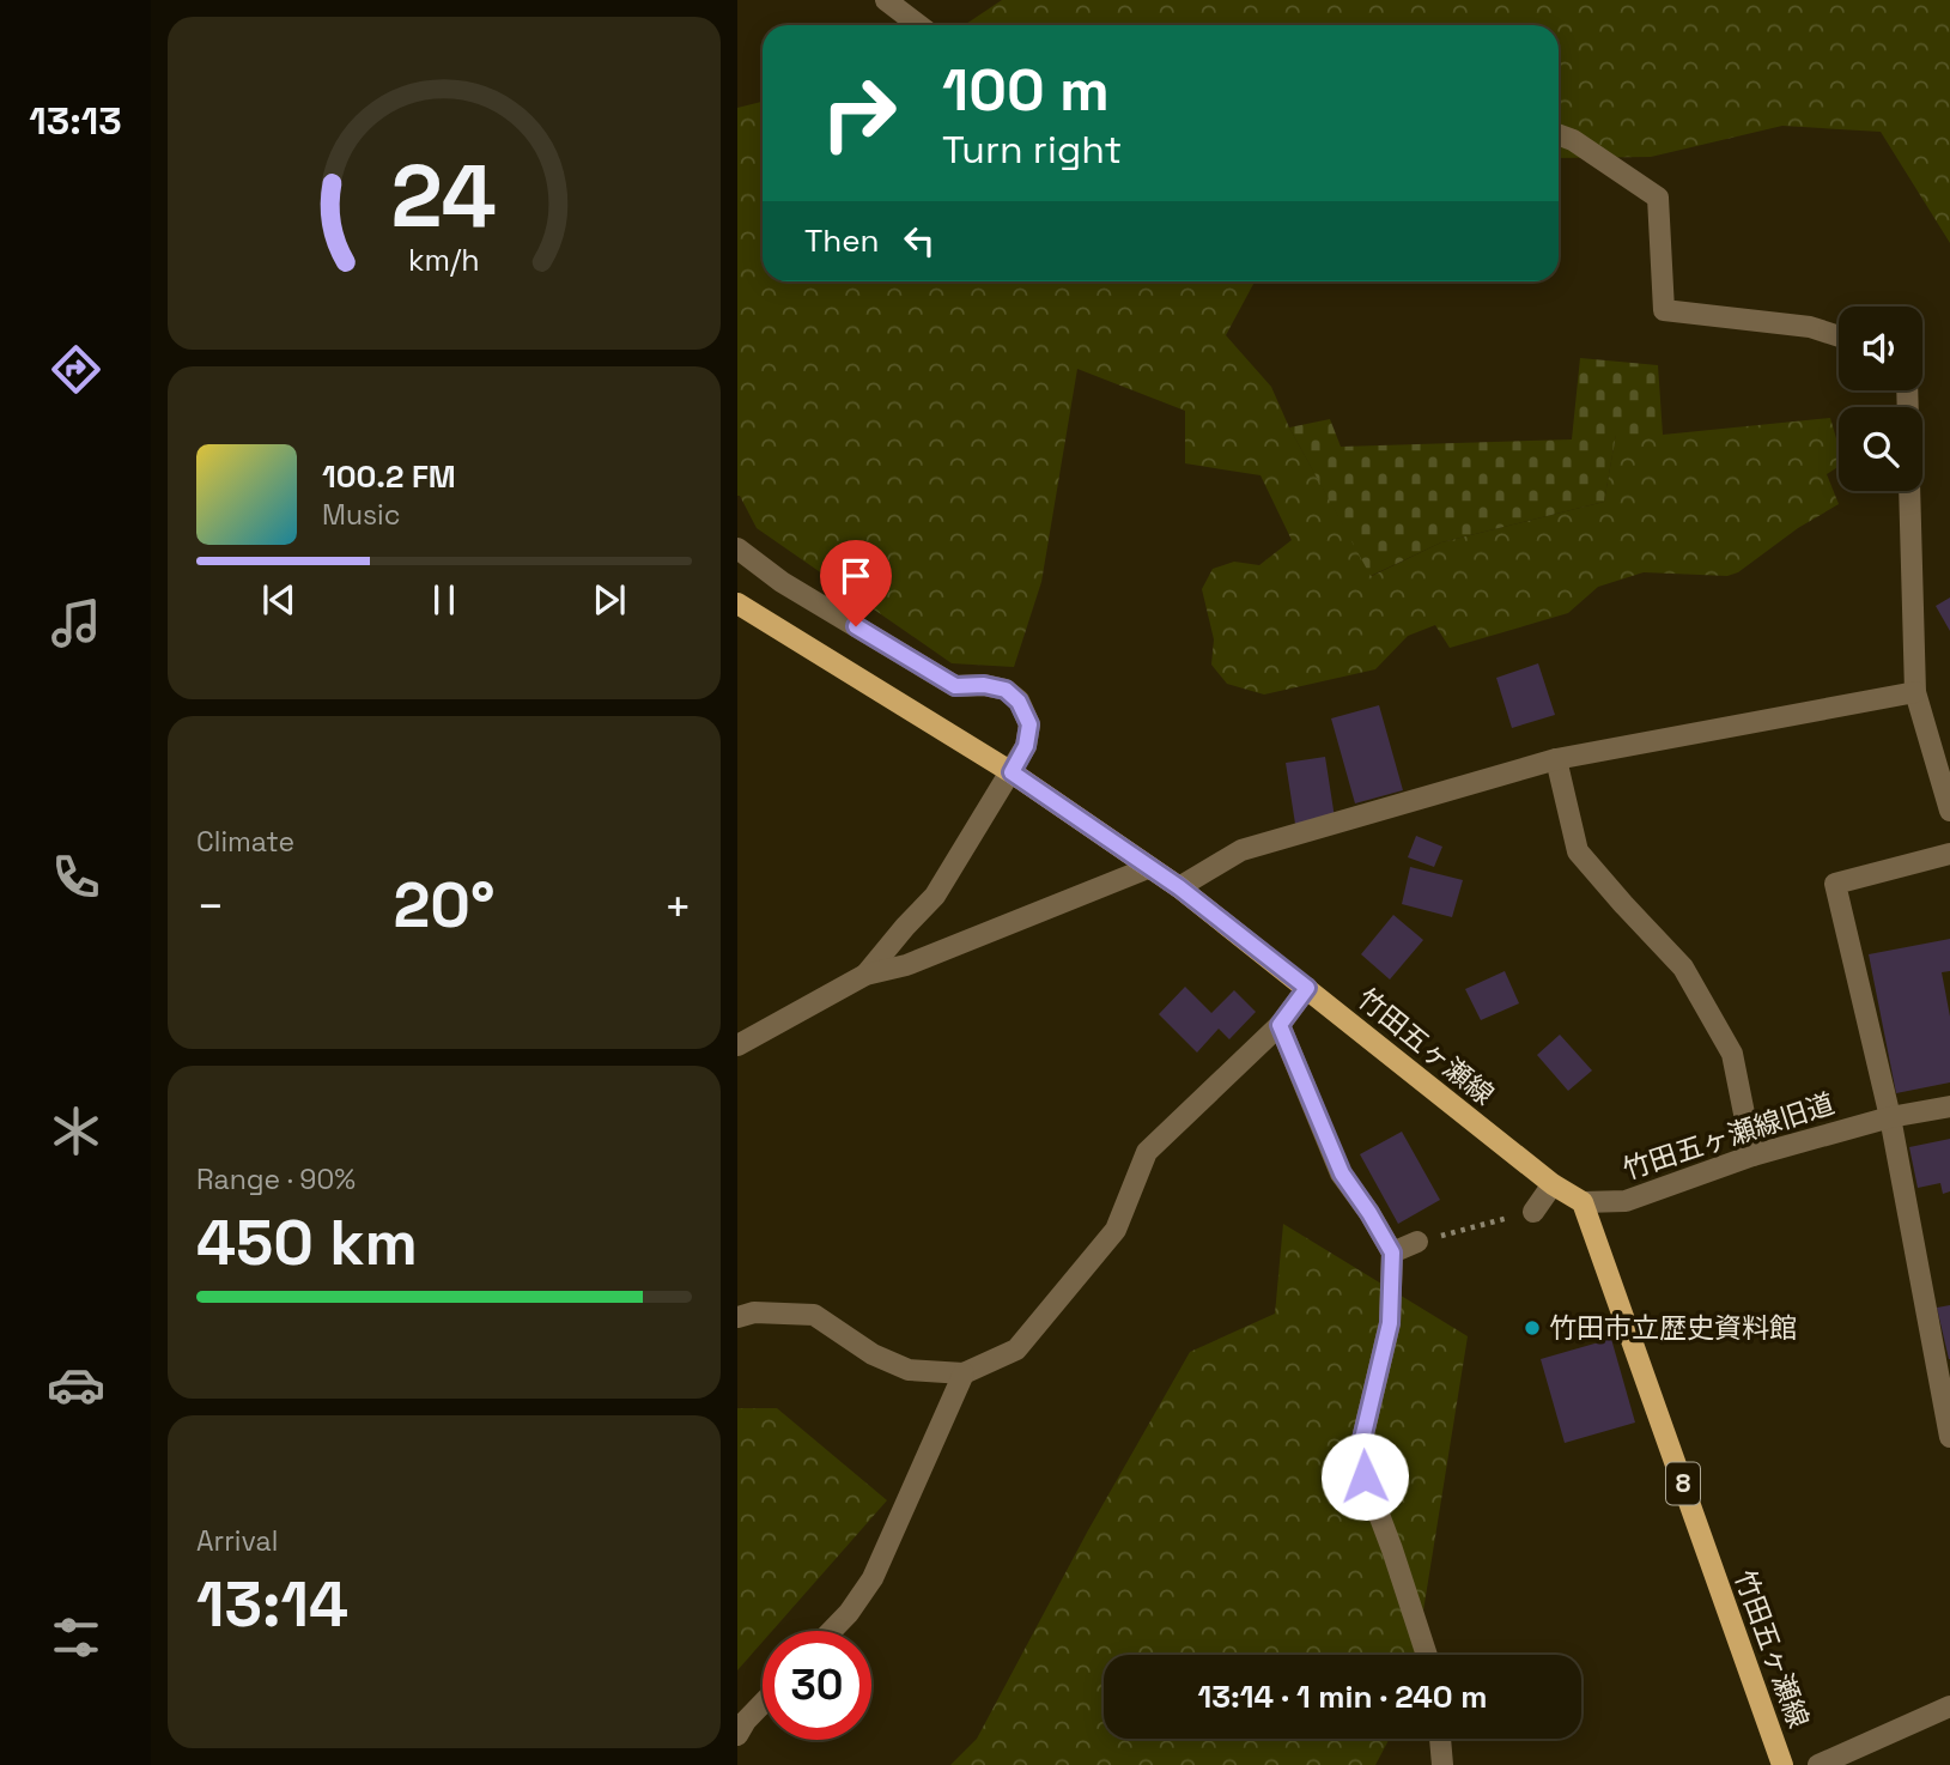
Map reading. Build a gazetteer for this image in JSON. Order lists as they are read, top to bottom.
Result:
{
  "streets": {
    "main road": ["竹田五ヶ瀬線", "8"],
    "street": ["竹田五ヶ瀬線旧道"]
  },
  "crossings": [
    ["竹田五ヶ瀬線", "竹田五ヶ瀬線旧道"]
  ],
  "places": ["竹田市立歴史資料館"],
  "page": {
    "tabs": "13:13",
    "turn": ["100 m", "Turn right"],
    "then": "Then",
    "song": ["100.2 FM", "Music"],
    "tile": [
      "Climate",
      ["Range · 90%", "450 km"],
      ["Arrival", "13:14"]
    ],
    "heat": ["−", "20°", "+"],
    "limit": "30",
    "trip": "13:14 · 1 min · 240 m",
    "gauge": ["24", "km/h"]
  }
}
